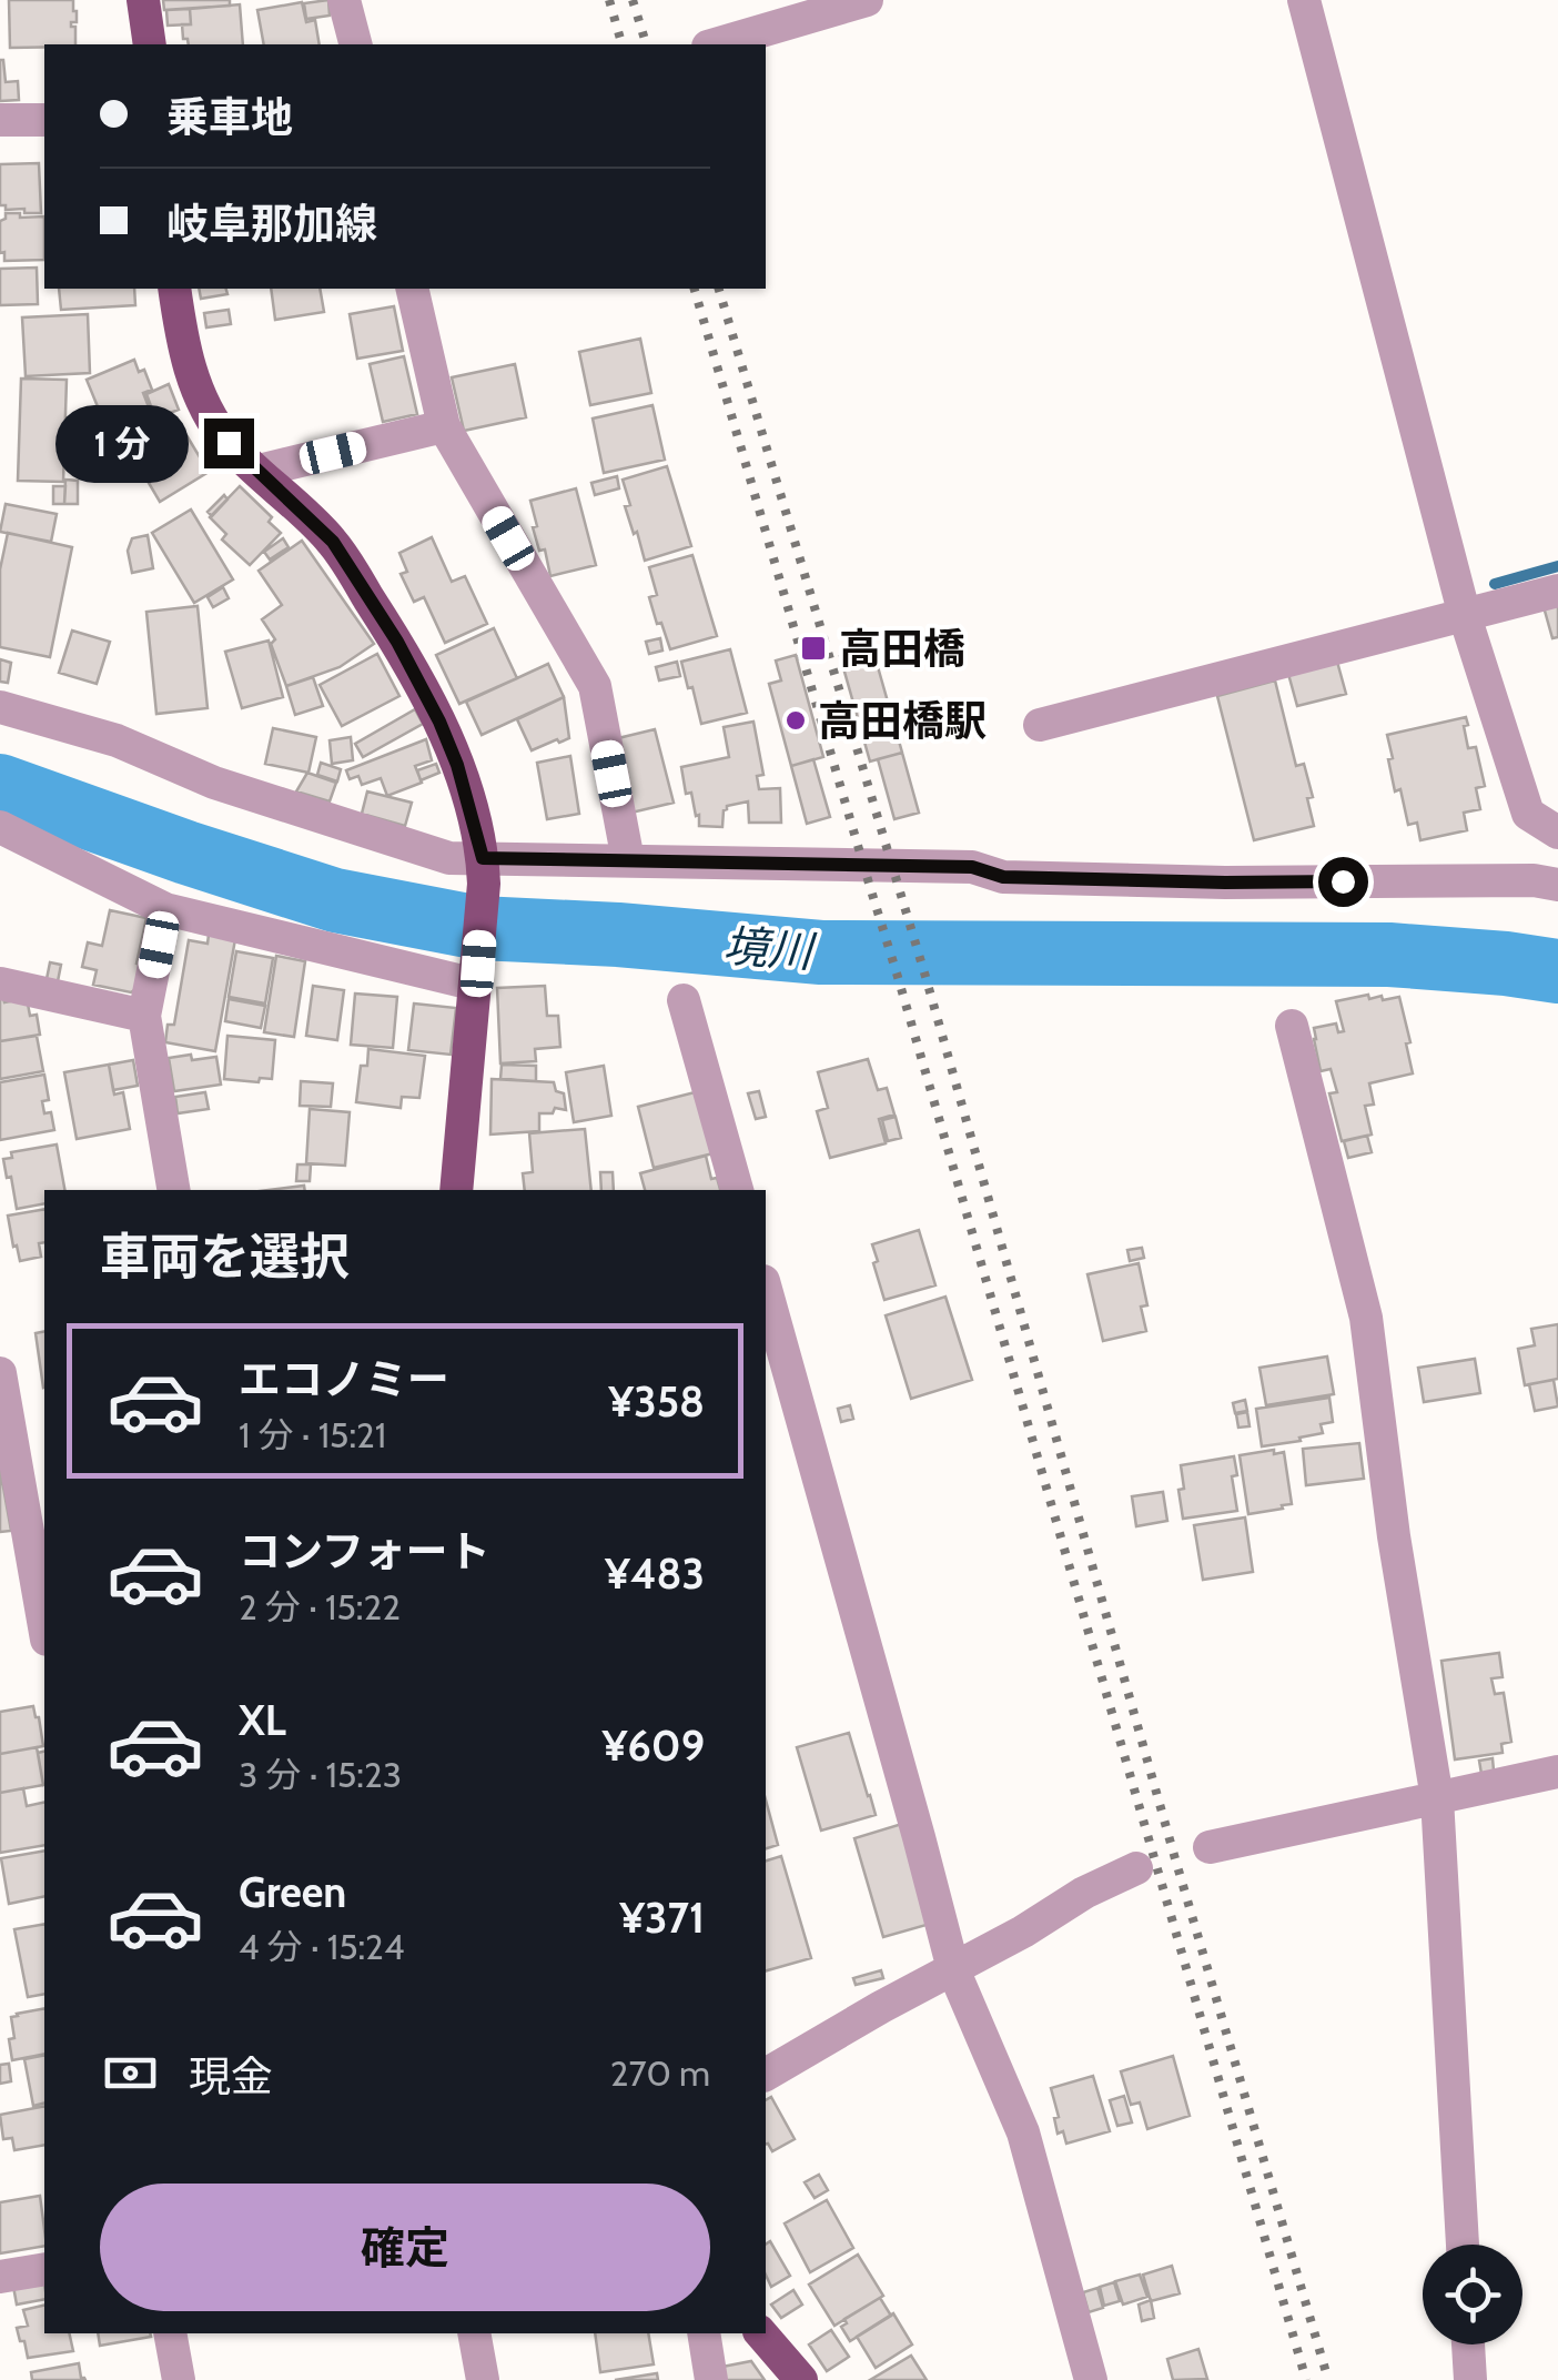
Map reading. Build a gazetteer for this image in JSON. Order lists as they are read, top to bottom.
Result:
{
  "water": ["境川"],
  "places": {
    "transit": ["高田橋"],
    "other": ["高田橋駅"]
  },
  "page": {
    "banner": ["乗車地", "岐阜那加線"],
    "bubble": "1 分",
    "heading": "車両を選択",
    "list": [
      {
        "name": "エコノミー",
        "note": "1 分 · 15:21",
        "value": "¥358"
      },
      {
        "name": "コンフォート",
        "note": "2 分 · 15:22",
        "value": "¥483"
      },
      {
        "name": "XL",
        "note": "3 分 · 15:23",
        "value": "¥609"
      },
      {
        "name": "Green",
        "note": "4 分 · 15:24",
        "value": "¥371"
      }
    ],
    "pay": ["現金", "270 m"],
    "buttons": "確定"
  }
}
